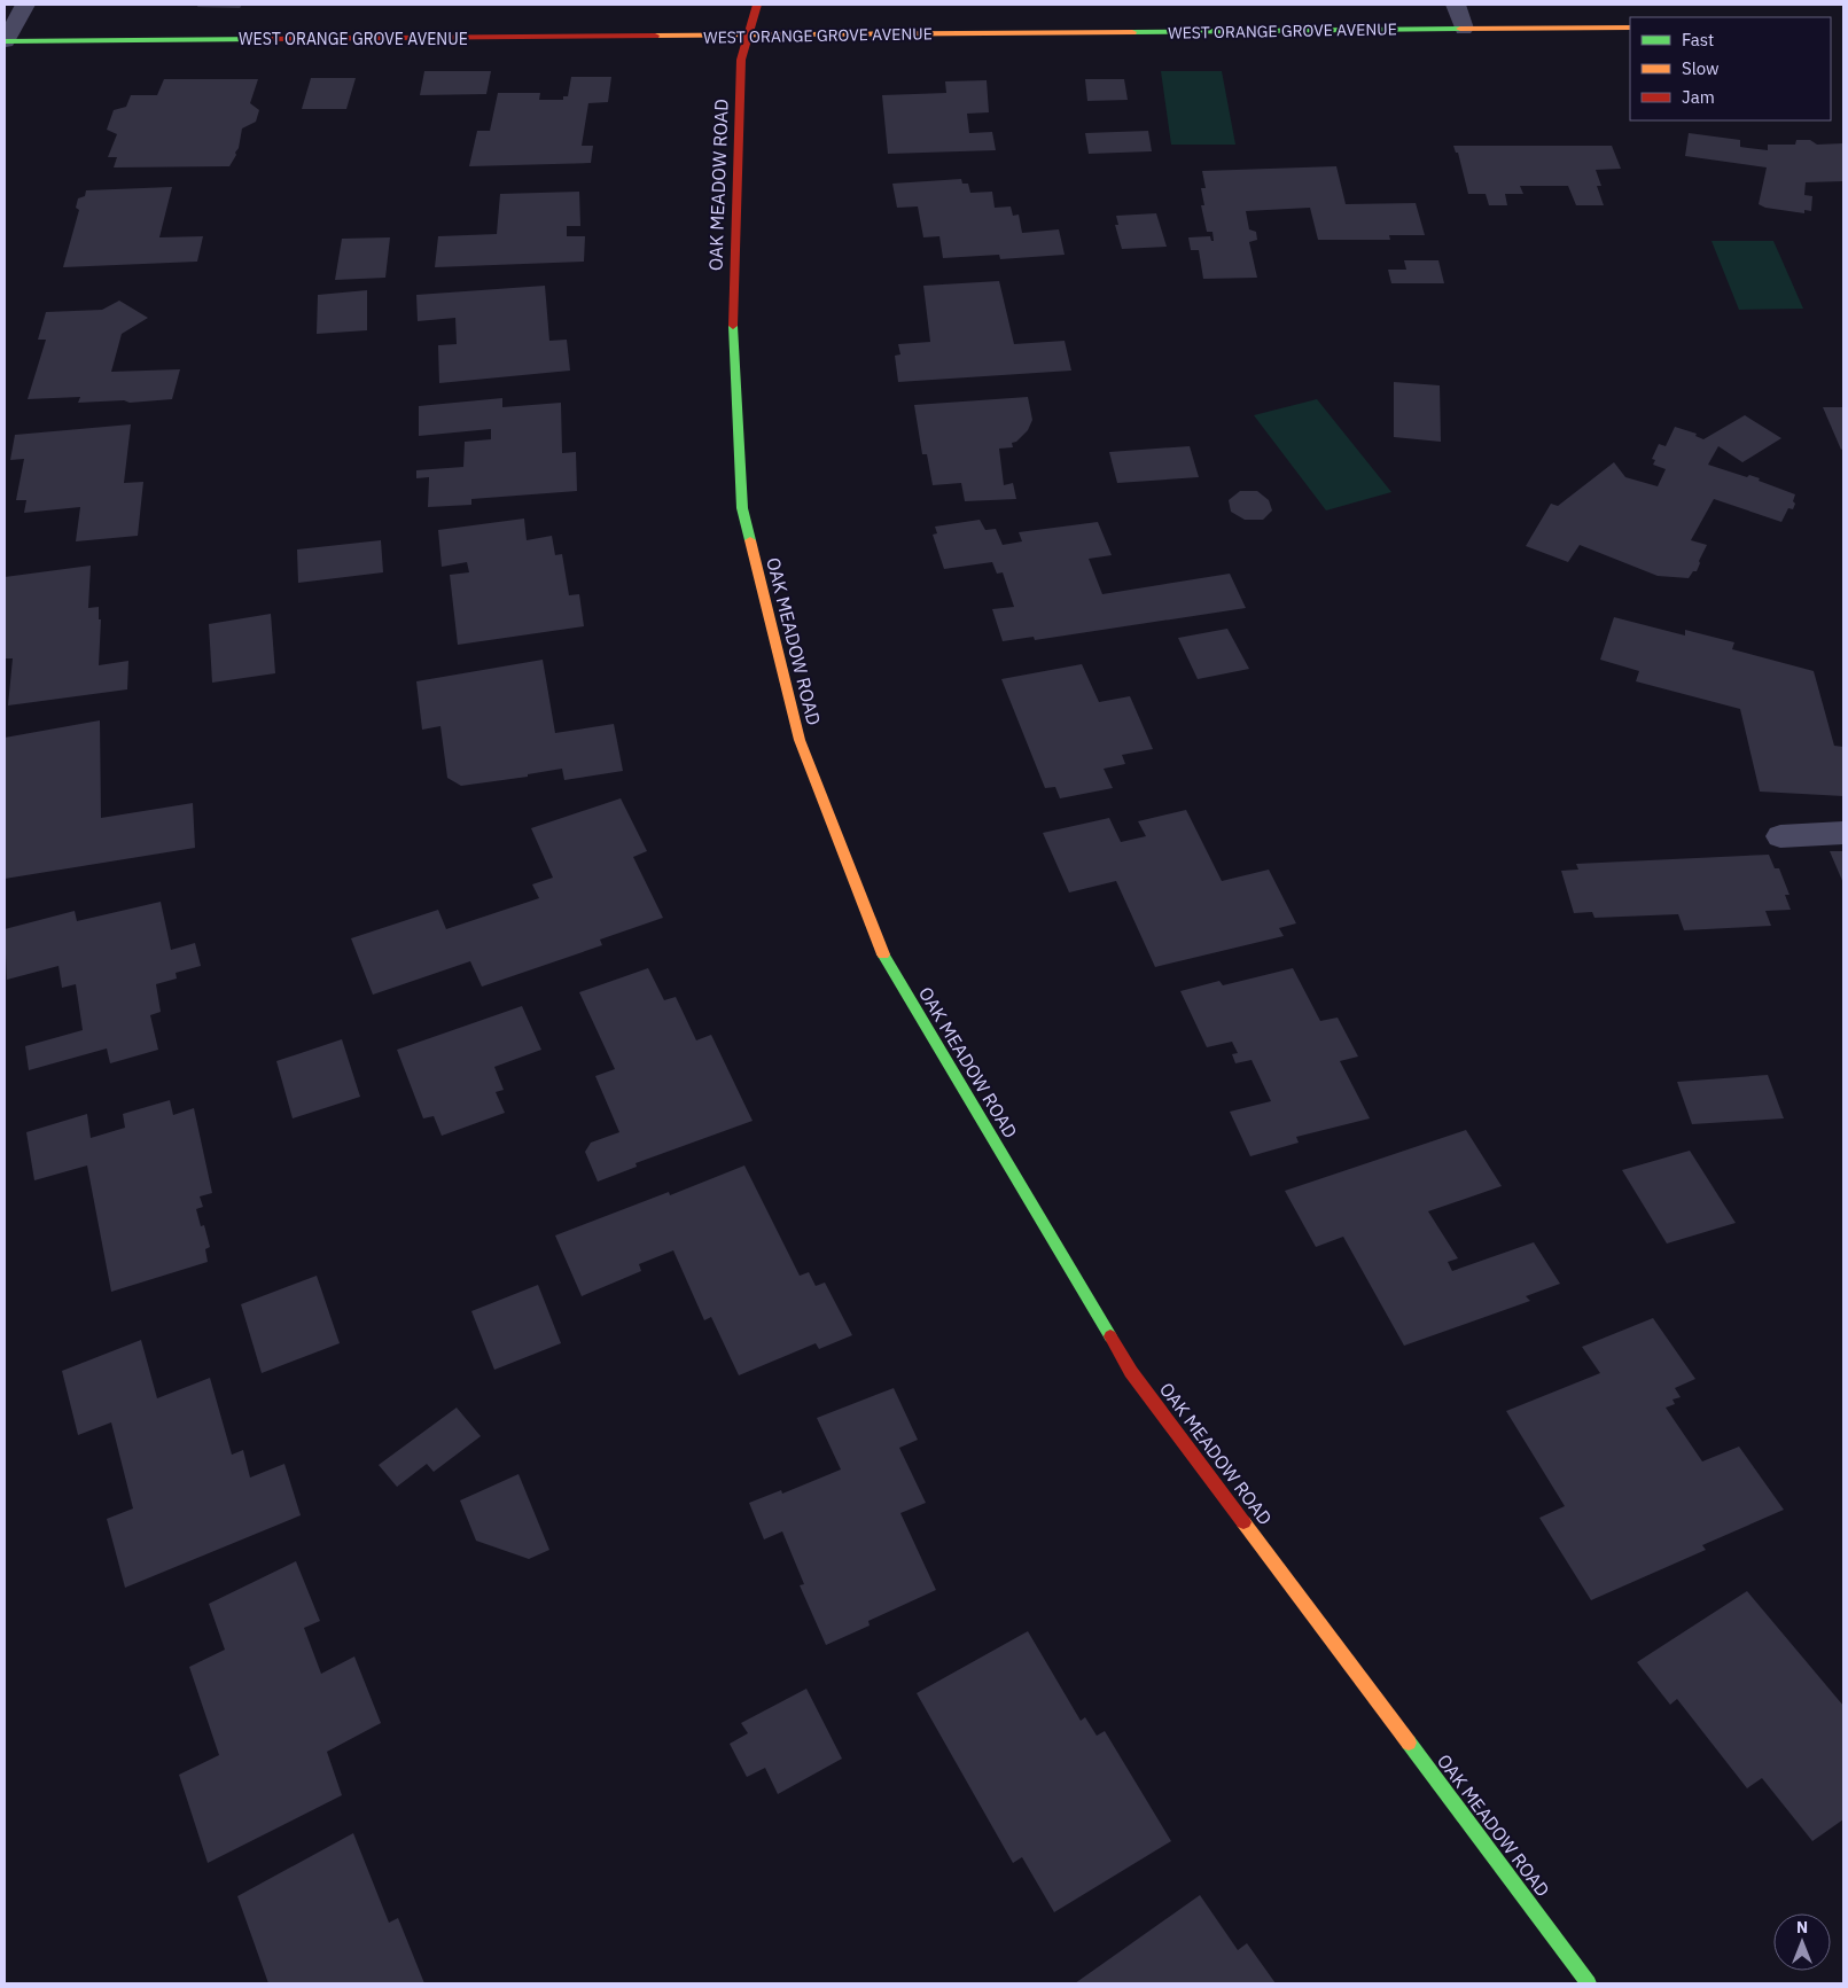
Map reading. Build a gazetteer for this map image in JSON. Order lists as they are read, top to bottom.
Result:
{
  "streets": {
    "street": ["WEST ORANGE GROVE AVENUE", "OAK MEADOW ROAD"]
  },
  "crossings": [
    ["WEST ORANGE GROVE AVENUE", "OAK MEADOW ROAD"]
  ],
  "legend": ["Fast", "Slow", "Jam"],
  "north": "top"
}
